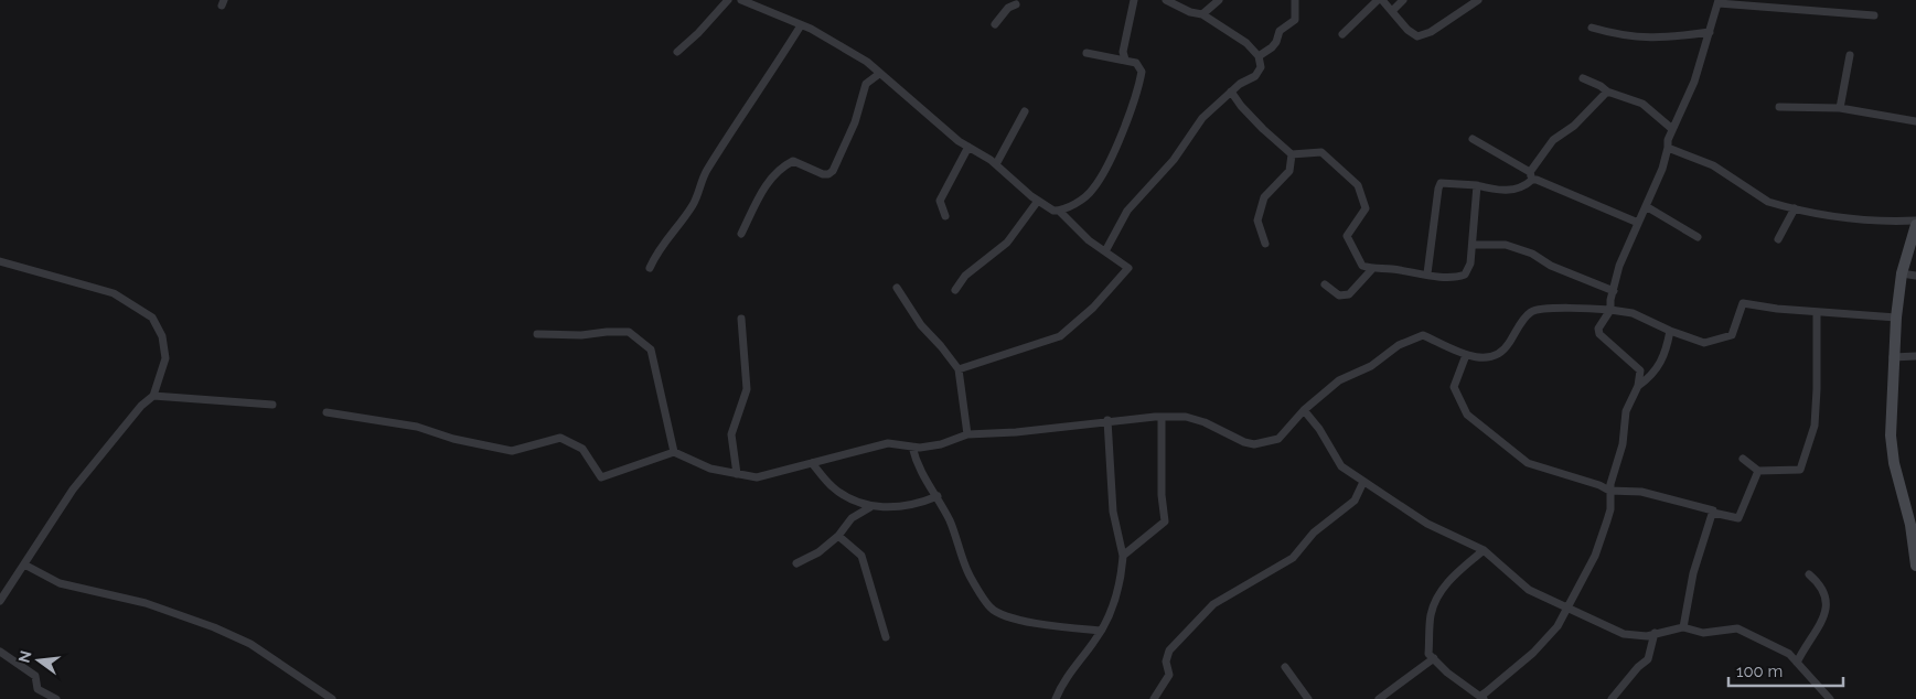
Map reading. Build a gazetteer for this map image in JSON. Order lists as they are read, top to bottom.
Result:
{
  "scale_bar": "100 m",
  "north": "left"
}
